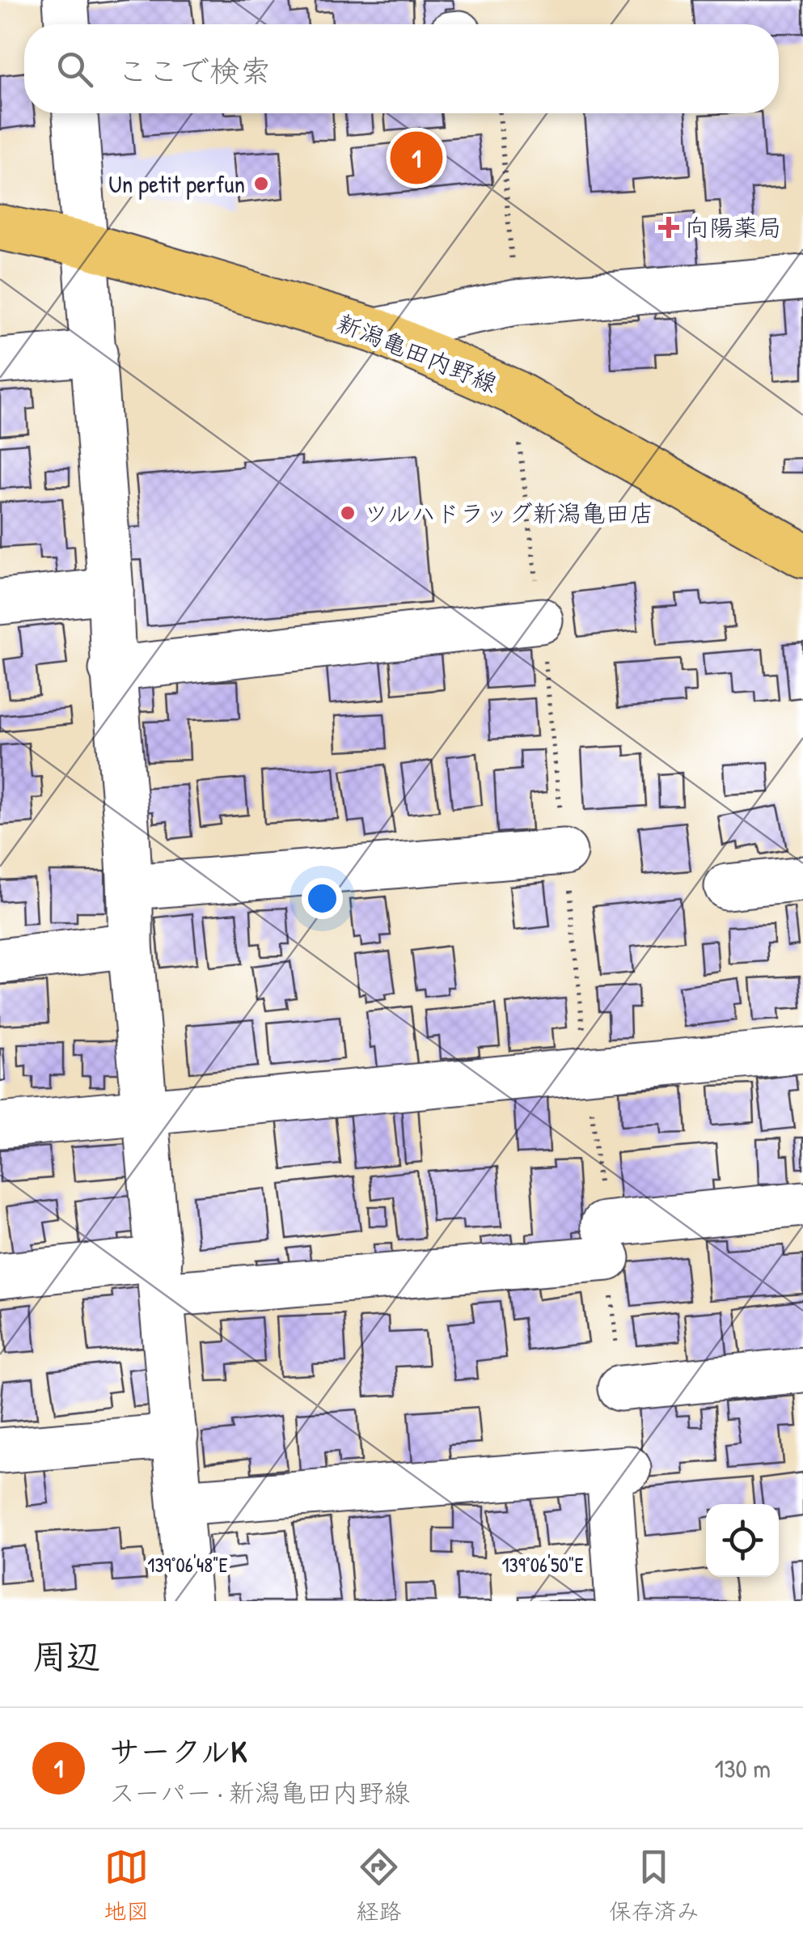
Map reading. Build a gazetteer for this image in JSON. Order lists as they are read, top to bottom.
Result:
{
  "streets": {
    "main road": ["新潟亀田内野線"]
  },
  "places": {
    "other": ["Un petit perfun", "ツルハドラッグ新潟亀田店"],
    "health": ["向陽薬局"]
  },
  "page": {
    "search": "ここで検索",
    "pins": "1",
    "heading": "周辺",
    "list": [
      {
        "mark": "1",
        "name": "サークルK",
        "note": "スーパー · 新潟亀田内野線",
        "value": "130 m"
      }
    ],
    "nav": ["地図", "経路", "保存済み"]
  },
  "coordinates": ["139°06'48\"E", "139°06'50\"E"]
}
